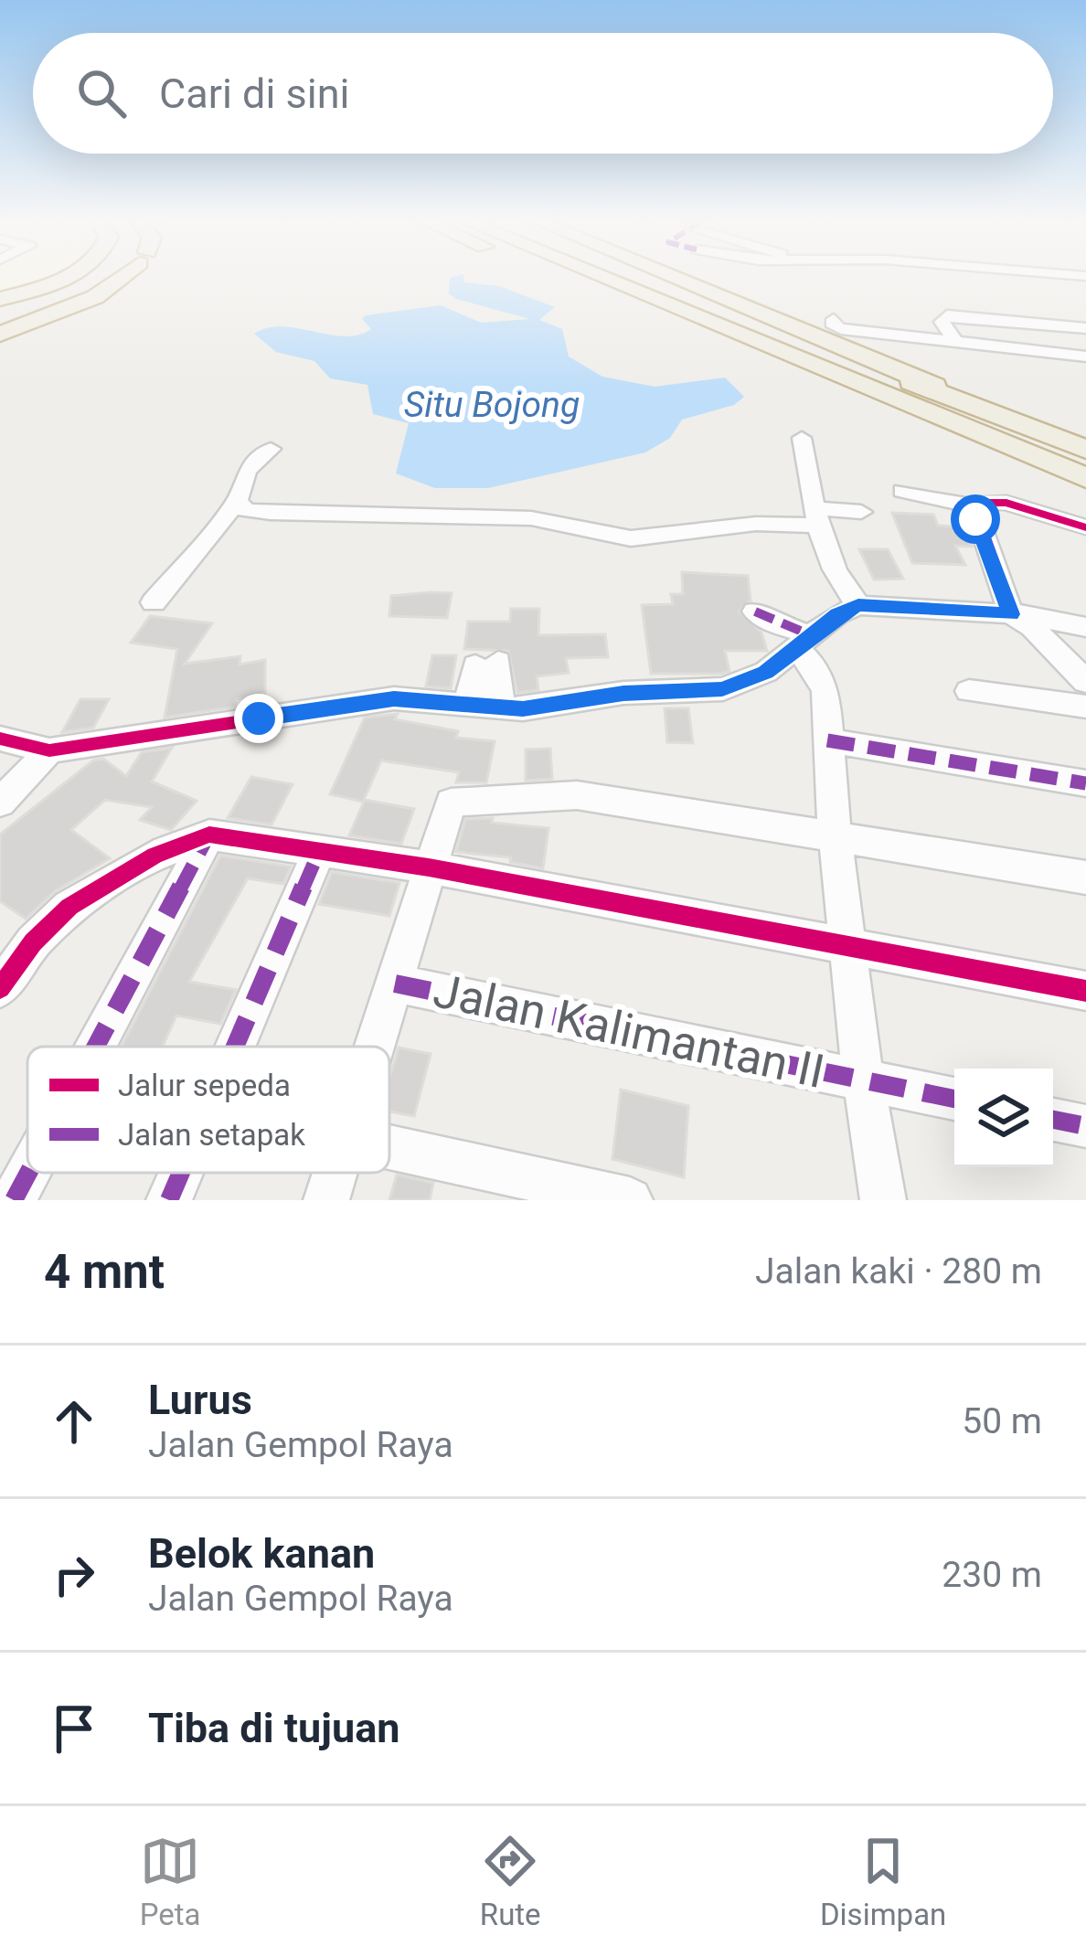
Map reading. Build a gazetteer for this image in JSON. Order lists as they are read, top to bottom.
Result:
{
  "streets": {
    "street": ["Jalan Kalimantan II"]
  },
  "water": ["Situ Bojong"],
  "legend": ["Jalur sepeda", "Jalan setapak"],
  "page": {
    "search": "Cari di sini",
    "heading": ["4 mnt", "Jalan kaki · 280 m"],
    "list": [
      ["Lurus", "Jalan Gempol Raya", "50 m"],
      ["Belok kanan", "Jalan Gempol Raya", "230 m"],
      "Tiba di tujuan"
    ],
    "nav": ["Peta", "Rute", "Disimpan"]
  }
}
